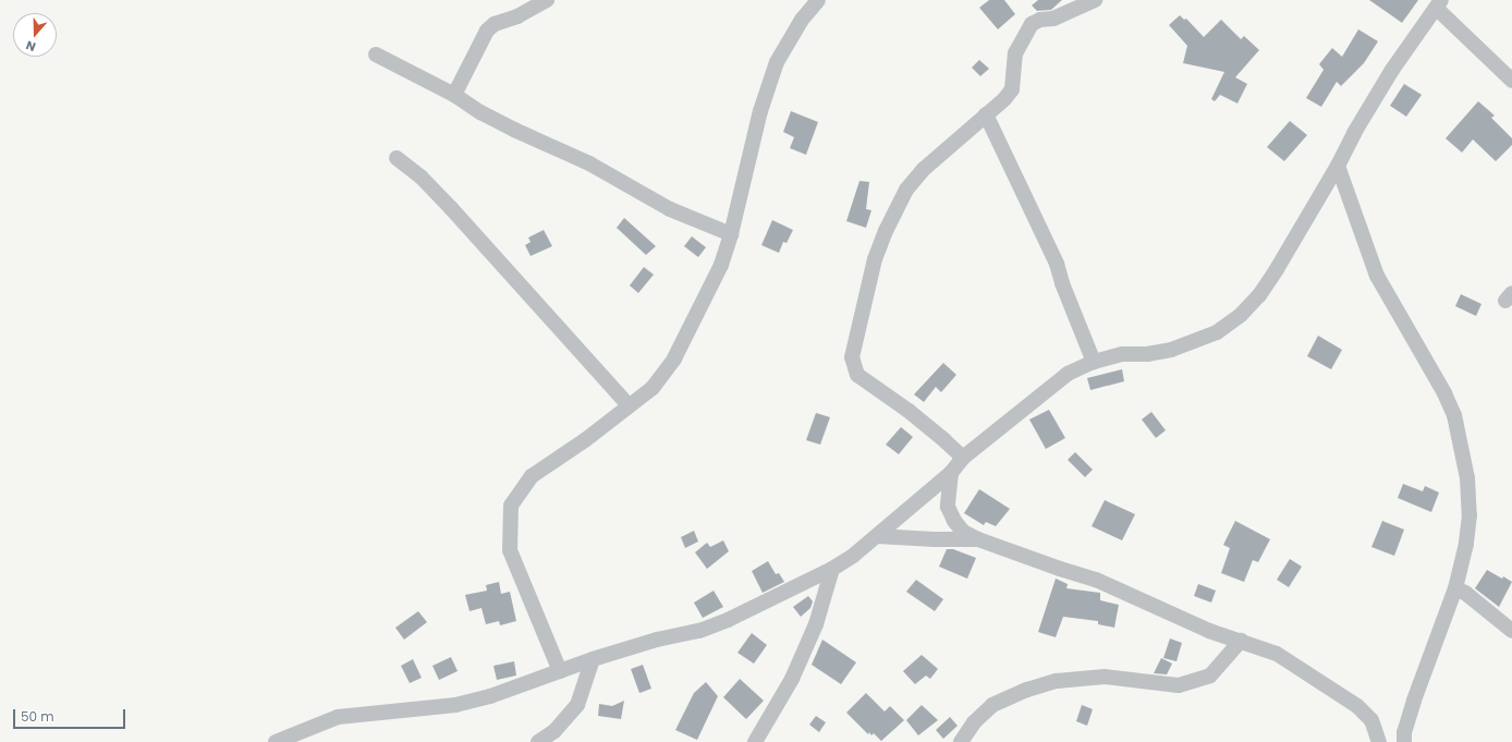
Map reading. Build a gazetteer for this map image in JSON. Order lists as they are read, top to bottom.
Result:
{
  "scale_bar": "50 m",
  "north": "bottom"
}
